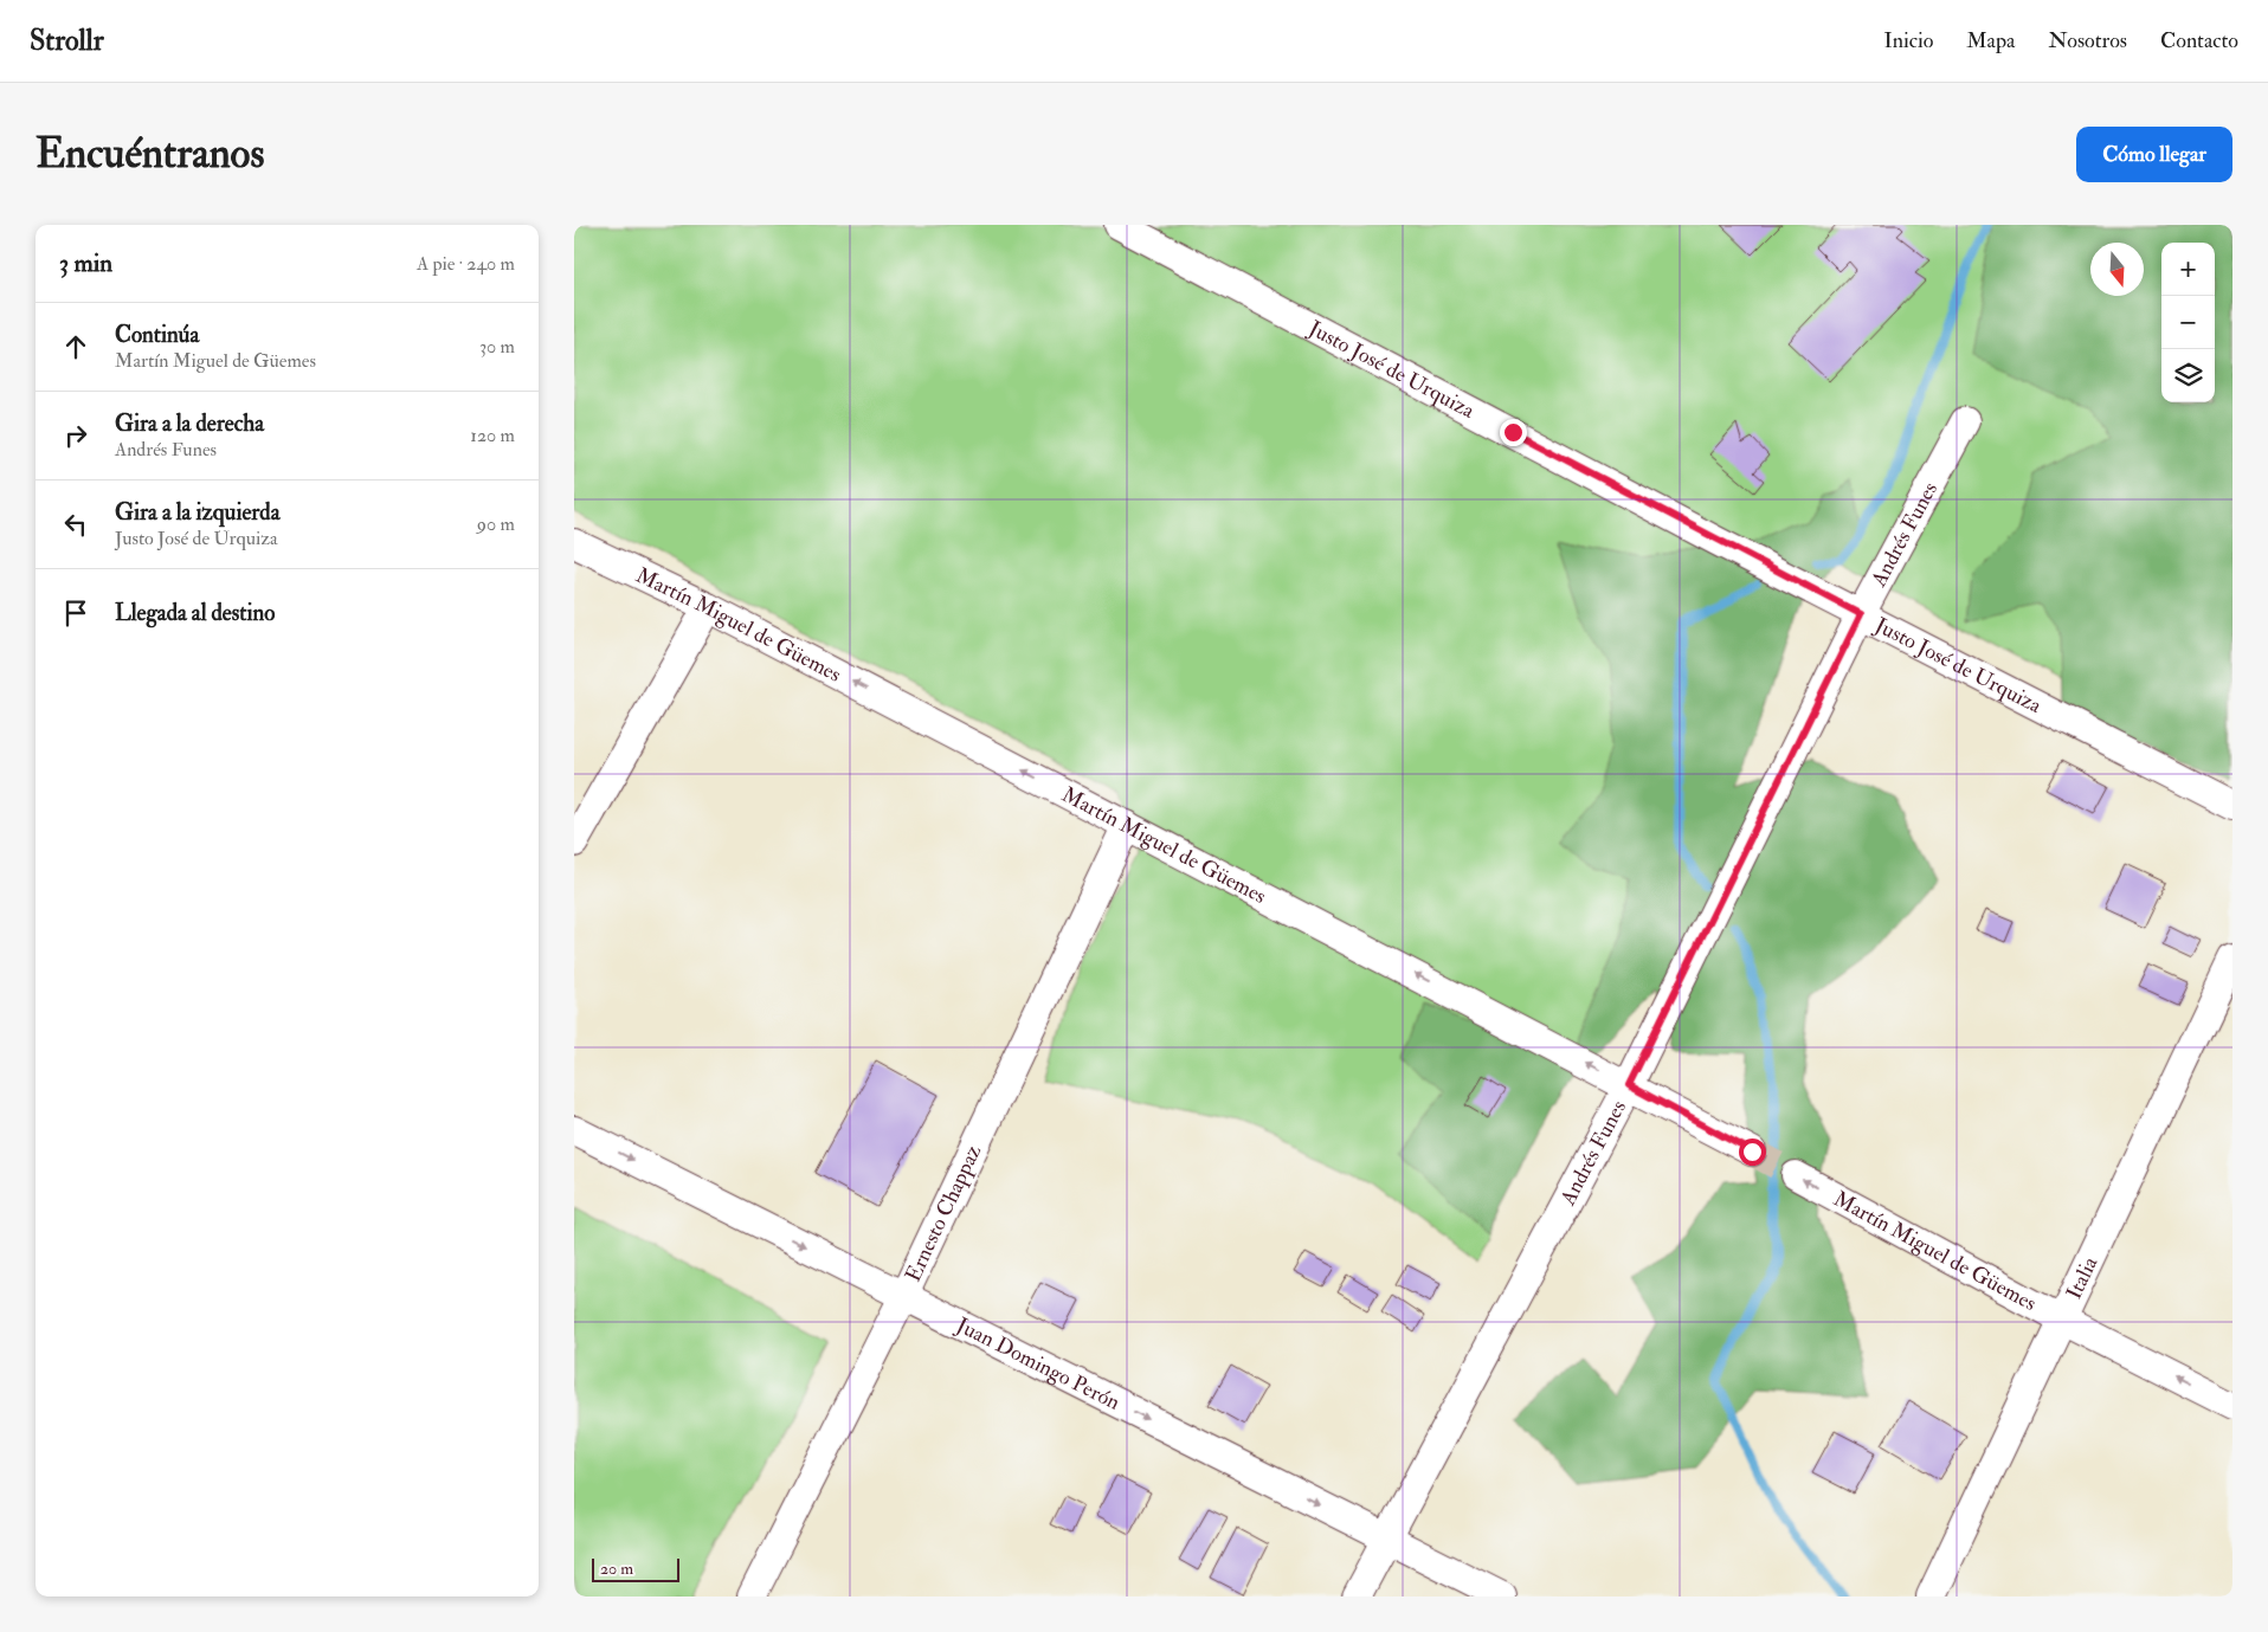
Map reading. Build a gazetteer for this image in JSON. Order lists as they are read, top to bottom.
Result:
{
  "streets": {
    "street": [
      "Justo José de Urquiza",
      "Andrés Funes",
      "Martín Miguel de Güemes",
      "Ernesto Chappaz",
      "Italia",
      "Juan Domingo Perón"
    ]
  },
  "crossings": [
    ["Justo José de Urquiza", "Andrés Funes"],
    ["Andrés Funes", "Martín Miguel de Güemes"],
    ["Andrés Funes", "Juan Domingo Perón"],
    ["Martín Miguel de Güemes", "Ernesto Chappaz"],
    ["Martín Miguel de Güemes", "Italia"],
    ["Ernesto Chappaz", "Juan Domingo Perón"]
  ],
  "one_way": ["Martín Miguel de Güemes", "Juan Domingo Perón"],
  "scale_bar": "20 m",
  "north": "bottom",
  "page": {
    "header": "Strollr",
    "nav": [
      "Inicio",
      "Mapa",
      "Nosotros",
      "Contacto"
    ],
    "buttons": "Cómo llegar",
    "title": "Encuéntranos",
    "heading": ["3 min", "A pie · 240 m"],
    "map_buttons": ["+", "−"],
    "list": [
      ["Continúa", "Martín Miguel de Güemes", "30 m"],
      ["Gira a la derecha", "Andrés Funes", "120 m"],
      ["Gira a la izquierda", "Justo José de Urquiza", "90 m"],
      "Llegada al destino"
    ],
    "scale": "20 m"
  }
}
